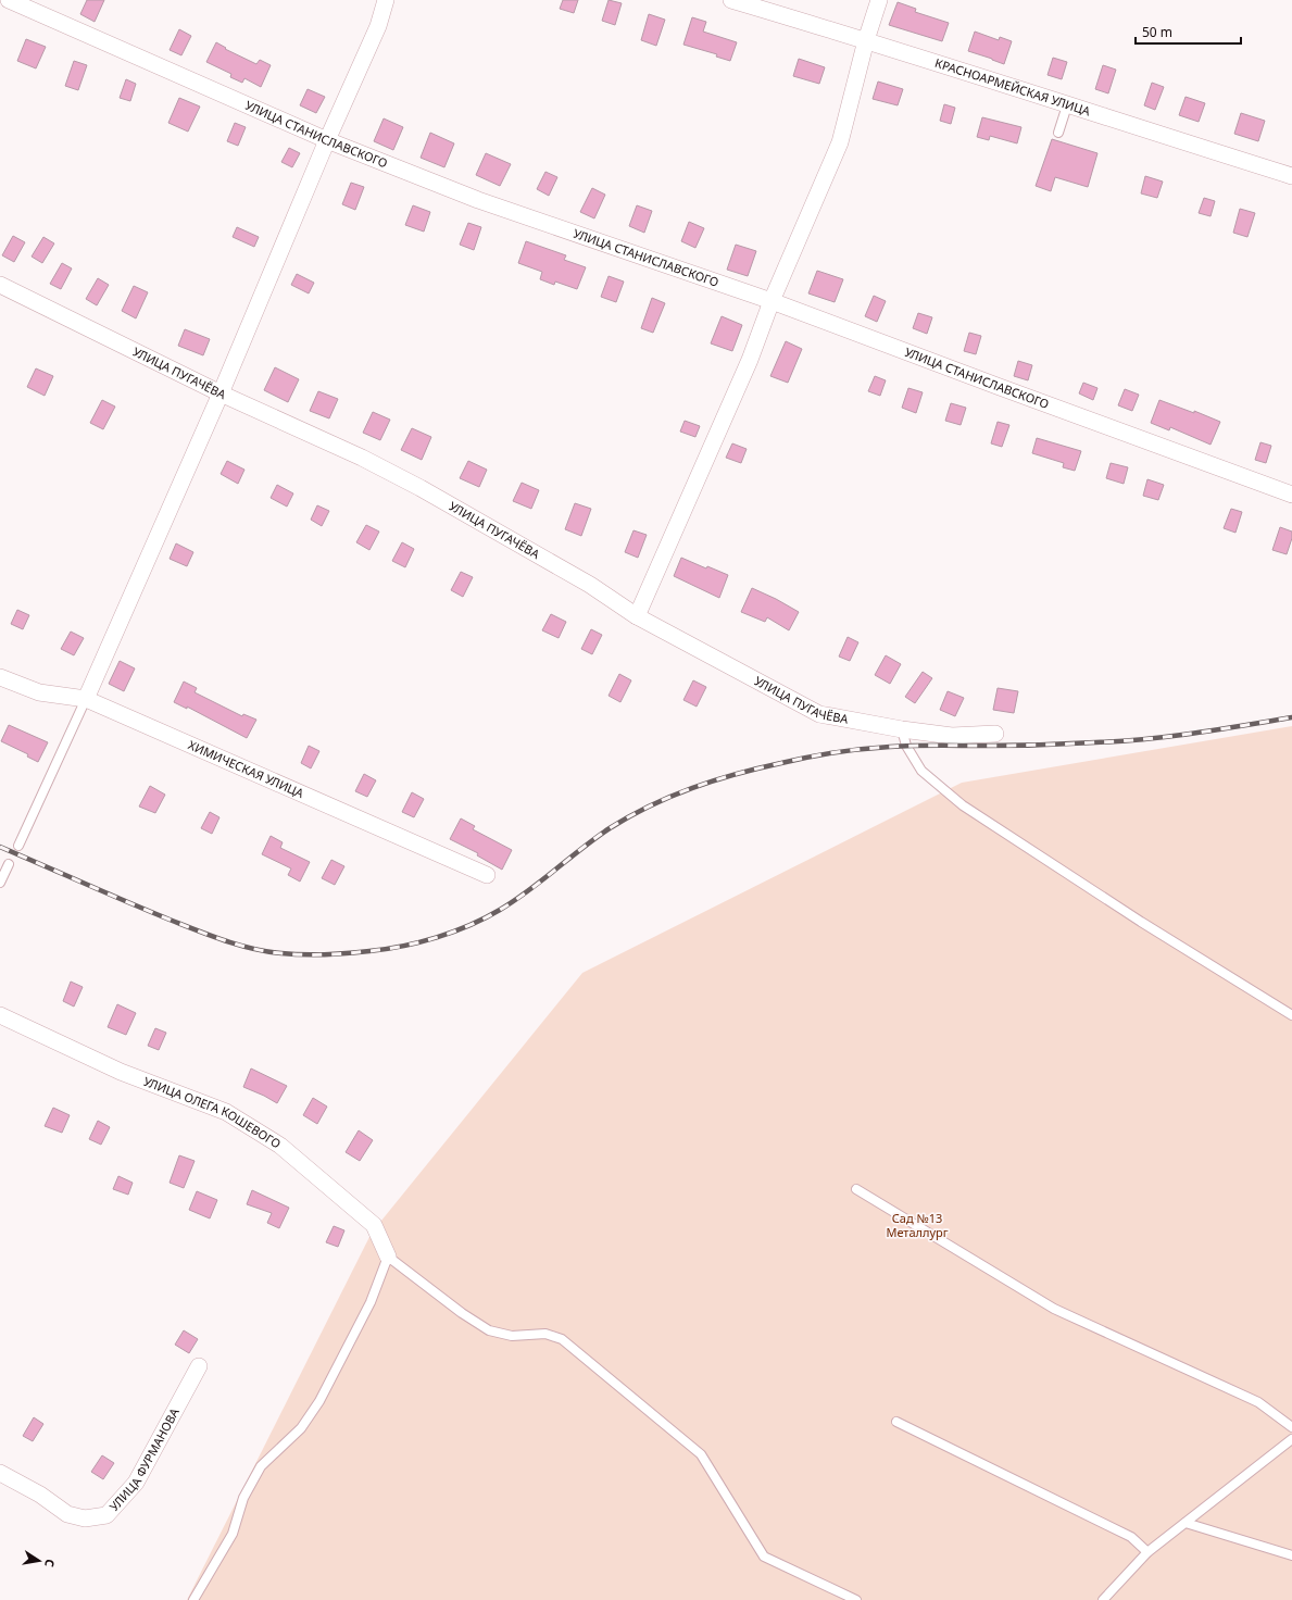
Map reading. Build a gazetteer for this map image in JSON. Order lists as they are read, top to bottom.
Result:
{
  "streets": {
    "street": [
      "КРАСНОАРМЕЙСКАЯ УЛИЦА",
      "УЛИЦА СТАНИСЛАВСКОГО",
      "УЛИЦА ПУГАЧЁВА",
      "ХИМИЧЕСКАЯ УЛИЦА",
      "УЛИЦА ОЛЕГА КОШЕВОГО",
      "УЛИЦА ФУРМАНОВА"
    ]
  },
  "parks": ["Сад №13 Металлург"],
  "scale_bar": "50 m",
  "north": "right"
}
